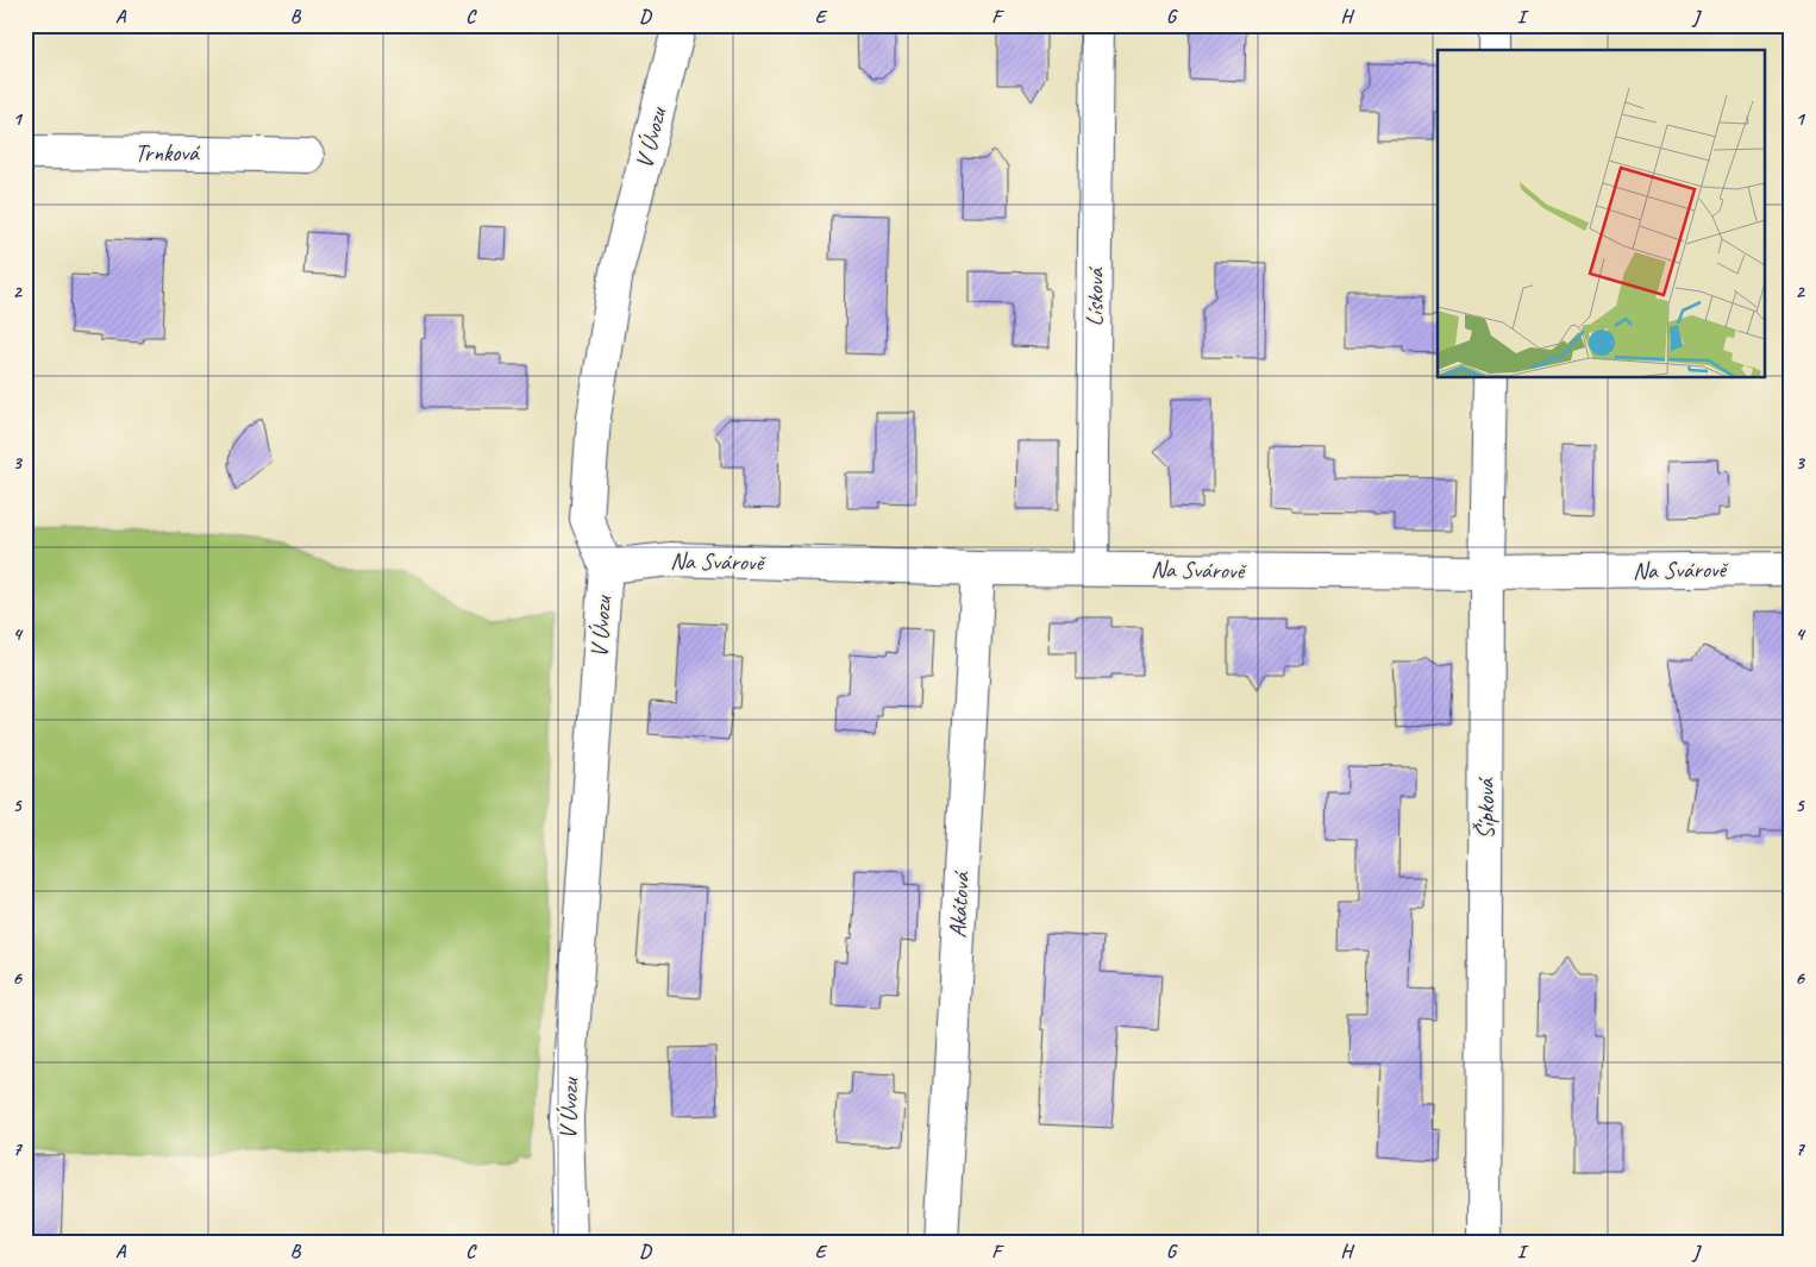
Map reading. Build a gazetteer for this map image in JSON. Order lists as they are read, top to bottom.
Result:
{
  "streets": {
    "street": [
      "V Úvozu",
      "Trnková",
      "Lísková",
      "Na Svárově",
      "Šípková",
      "Akátová"
    ]
  },
  "crossings": [
    ["V Úvozu", "Na Svárově"],
    ["Lísková", "Na Svárově"],
    ["Na Svárově", "Šípková"],
    ["Na Svárově", "Akátová"]
  ],
  "grid": {
    "columns": [
      "A",
      "B",
      "C",
      "D",
      "E",
      "F",
      "G",
      "H",
      "I",
      "J"
    ],
    "rows": [
      "1",
      "2",
      "3",
      "4",
      "5",
      "6",
      "7"
    ]
  }
}
